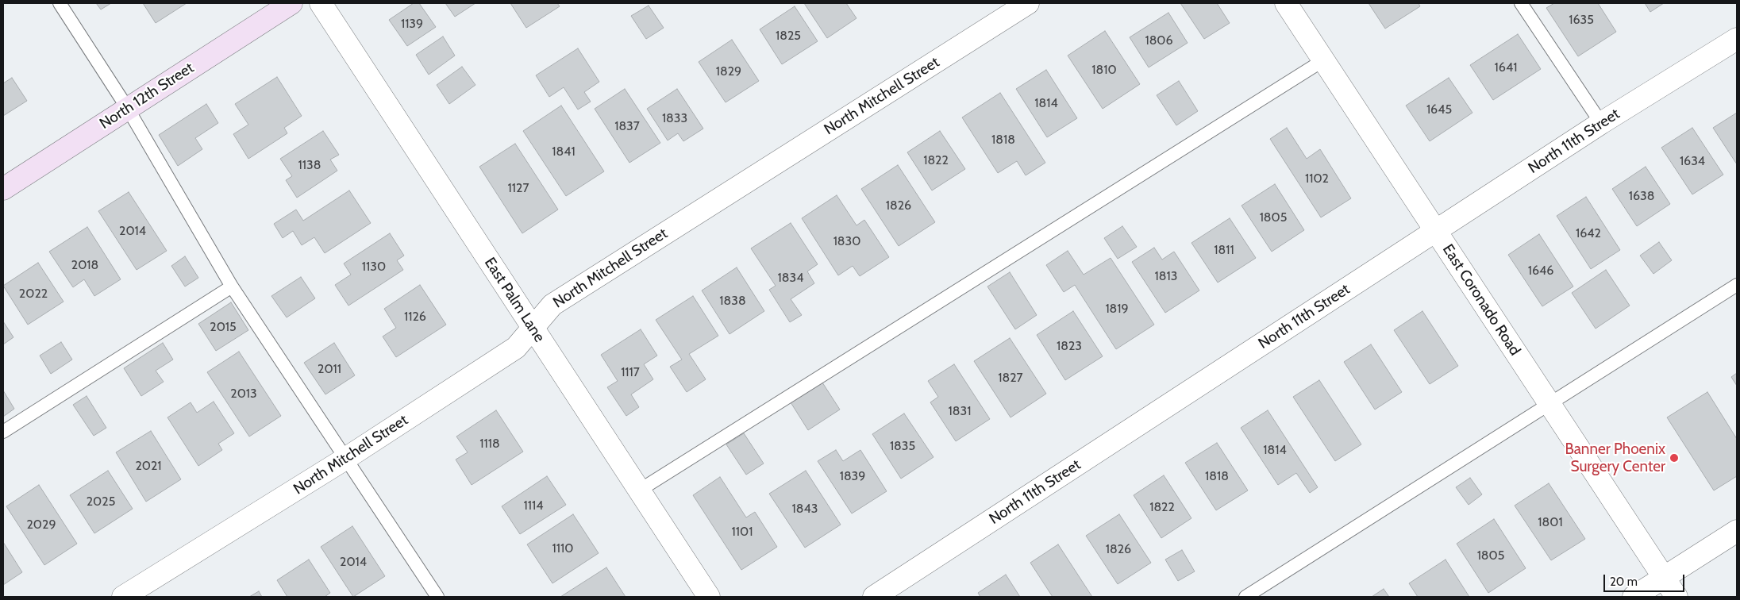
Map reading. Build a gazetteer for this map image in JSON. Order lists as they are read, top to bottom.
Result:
{
  "streets": {
    "street": [
      "North 12th Street",
      "North Mitchell Street",
      "North 11th Street",
      "East Palm Lane",
      "East Coronado Road"
    ]
  },
  "crossings": [
    ["North Mitchell Street", "East Palm Lane"],
    ["North 11th Street", "East Coronado Road"]
  ],
  "places": ["Banner Phoenix Surgery Center"],
  "house_numbers": [
    "1635",
    "1139",
    "1825",
    "1806",
    "1641",
    "1810",
    "1829",
    "1814",
    "1645",
    "1833",
    "1837",
    "1818",
    "1841",
    "1822",
    "1634",
    "1138",
    "1102",
    "1127",
    "1638",
    "1826",
    "1805",
    "2014",
    "1642",
    "1830",
    "1811",
    "2018",
    "1130",
    "1646",
    "1813",
    "1834",
    "2022",
    "1838",
    "1819",
    "1126",
    "2015",
    "1823",
    "2011",
    "1117",
    "1827",
    "2013",
    "1831",
    "1118",
    "1835",
    "1814",
    "2021",
    "1839",
    "1818",
    "2025",
    "1114",
    "1822",
    "1843",
    "1801",
    "2029",
    "1101",
    "1110",
    "1826",
    "1805",
    "2014"
  ],
  "scale_bar": "20 m"
}
